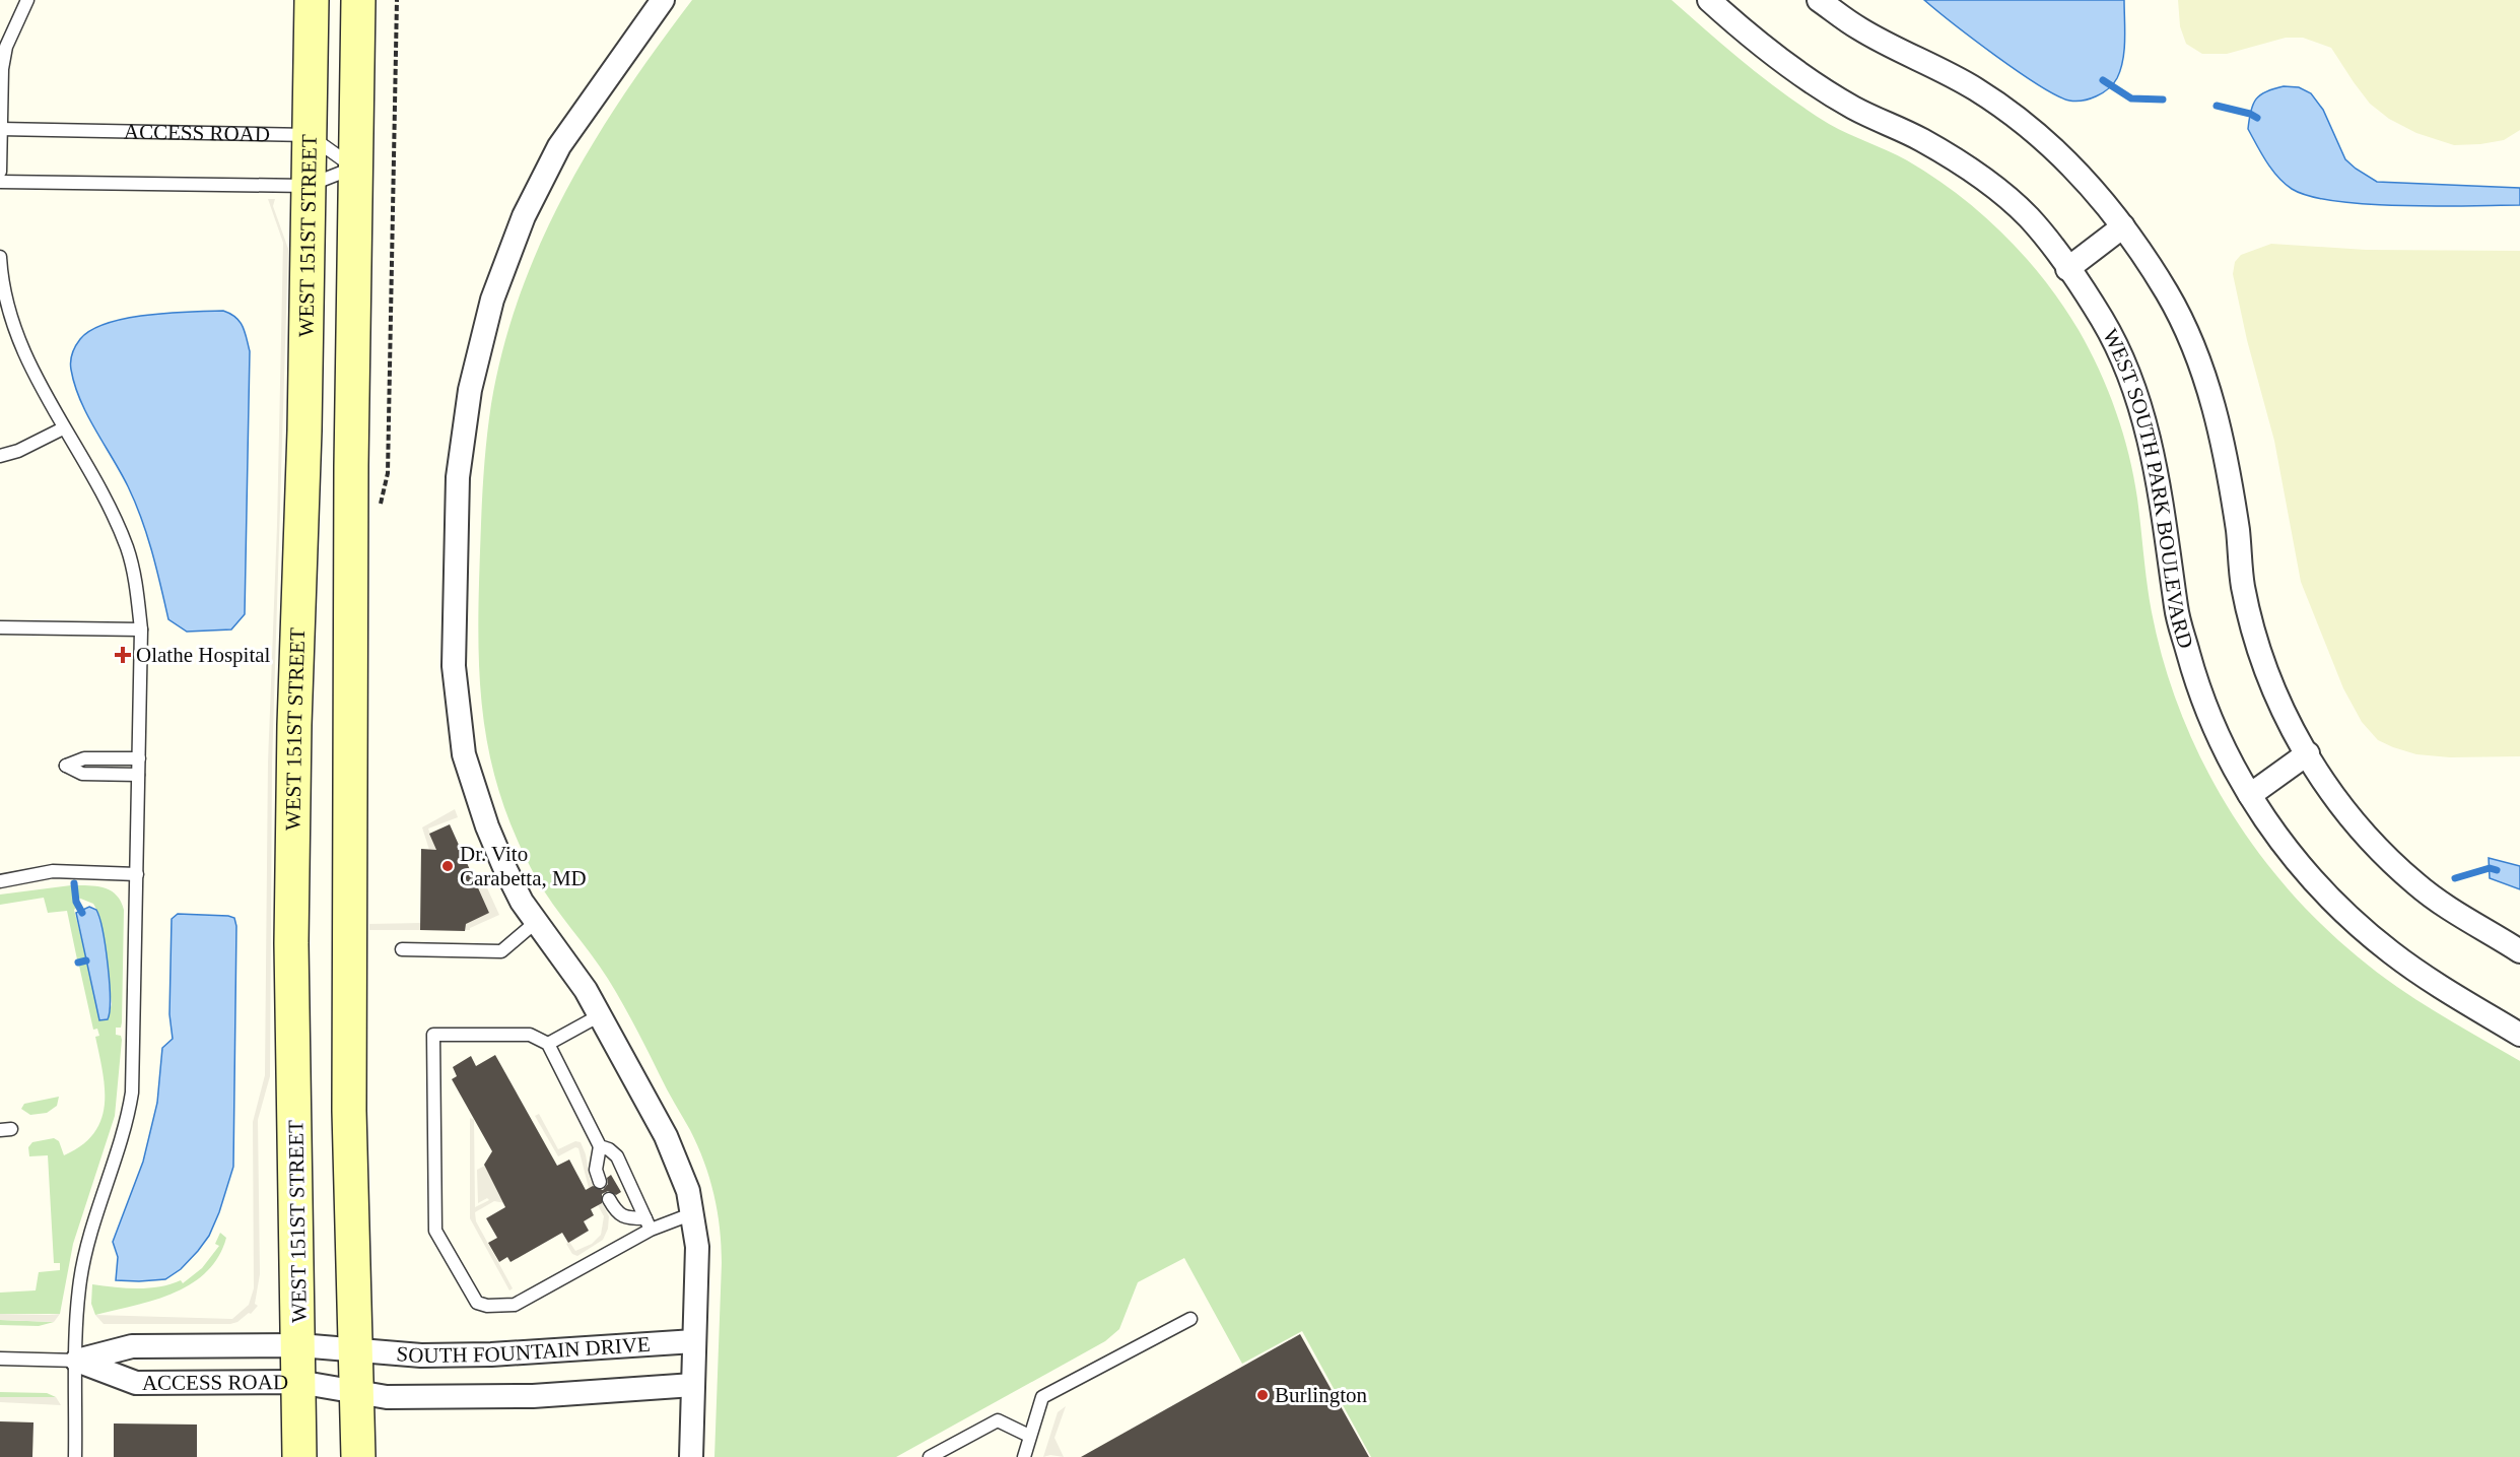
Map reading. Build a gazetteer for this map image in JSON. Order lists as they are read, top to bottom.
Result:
{
  "streets": {
    "main road": ["WEST 151ST STREET"],
    "street": ["ACCESS ROAD", "WEST SOUTH PARK BOULEVARD", "SOUTH FOUNTAIN DRIVE"]
  },
  "crossings": [
    ["ACCESS ROAD", "WEST 151ST STREET"],
    ["ACCESS ROAD", "SOUTH FOUNTAIN DRIVE"]
  ],
  "places": {
    "health": ["Olathe Hospital"],
    "other": ["Dr. Vito Carabetta, MD", "Burlington"]
  }
}
